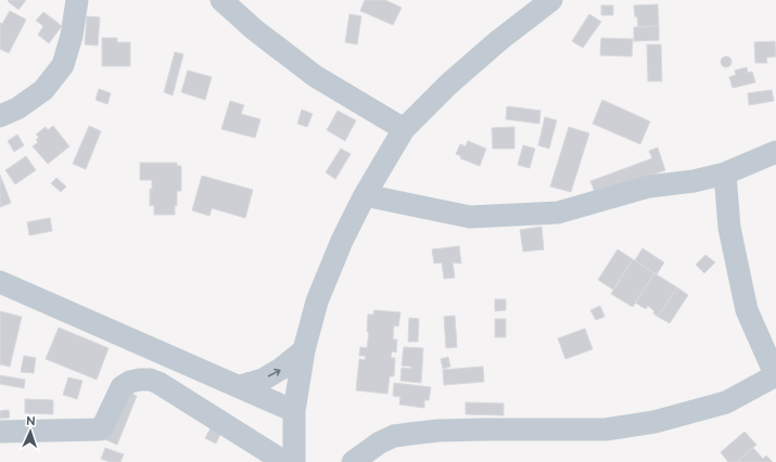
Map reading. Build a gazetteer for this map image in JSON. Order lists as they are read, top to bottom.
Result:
{
  "north": "top"
}
